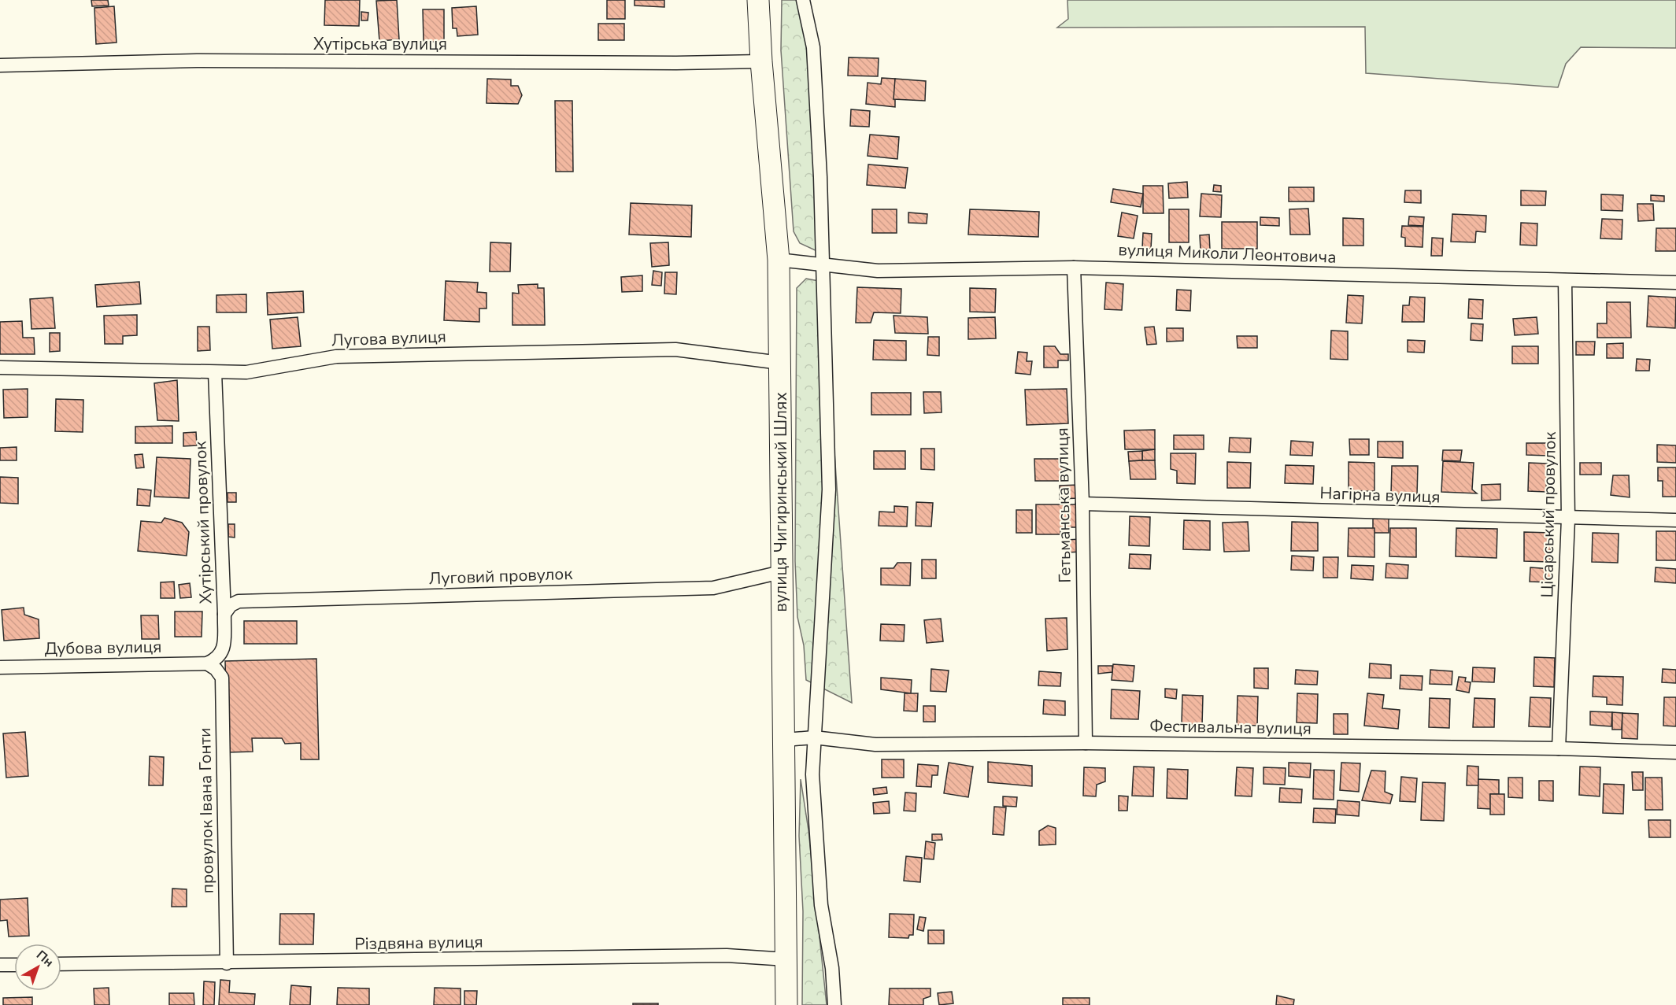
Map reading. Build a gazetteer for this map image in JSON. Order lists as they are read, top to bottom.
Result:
{
  "streets": {
    "main road": ["вулиця Чигиринський Шлях"],
    "street": [
      "Хутірська вулиця",
      "вулиця Миколи Леонтовича",
      "Лугова вулиця",
      "Нагірна вулиця",
      "Гетьманська вулиця",
      "Цісарський провулок",
      "Хутірський провулок",
      "Луговий провулок",
      "Дубова вулиця",
      "Фестивальна вулиця",
      "провулок Івана Гонти",
      "Різдвяна вулиця"
    ]
  },
  "crossings": [
    ["Хутірська вулиця", "вулиця Чигиринський Шлях"],
    ["вулиця Миколи Леонтовича", "вулиця Чигиринський Шлях"],
    ["вулиця Миколи Леонтовича", "Гетьманська вулиця"],
    ["вулиця Миколи Леонтовича", "Цісарський провулок"],
    ["Лугова вулиця", "вулиця Чигиринський Шлях"],
    ["Лугова вулиця", "Хутірський провулок"],
    ["Нагірна вулиця", "Гетьманська вулиця"],
    ["Нагірна вулиця", "Цісарський провулок"],
    ["вулиця Чигиринський Шлях", "Луговий провулок"],
    ["вулиця Чигиринський Шлях", "Фестивальна вулиця"],
    ["вулиця Чигиринський Шлях", "Різдвяна вулиця"],
    ["Гетьманська вулиця", "Фестивальна вулиця"],
    ["Цісарський провулок", "Фестивальна вулиця"],
    ["Хутірський провулок", "Луговий провулок"],
    ["Хутірський провулок", "Дубова вулиця"],
    ["Хутірський провулок", "провулок Івана Гонти"],
    ["Дубова вулиця", "провулок Івана Гонти"],
    ["провулок Івана Гонти", "Різдвяна вулиця"]
  ],
  "north": "top right"
}
